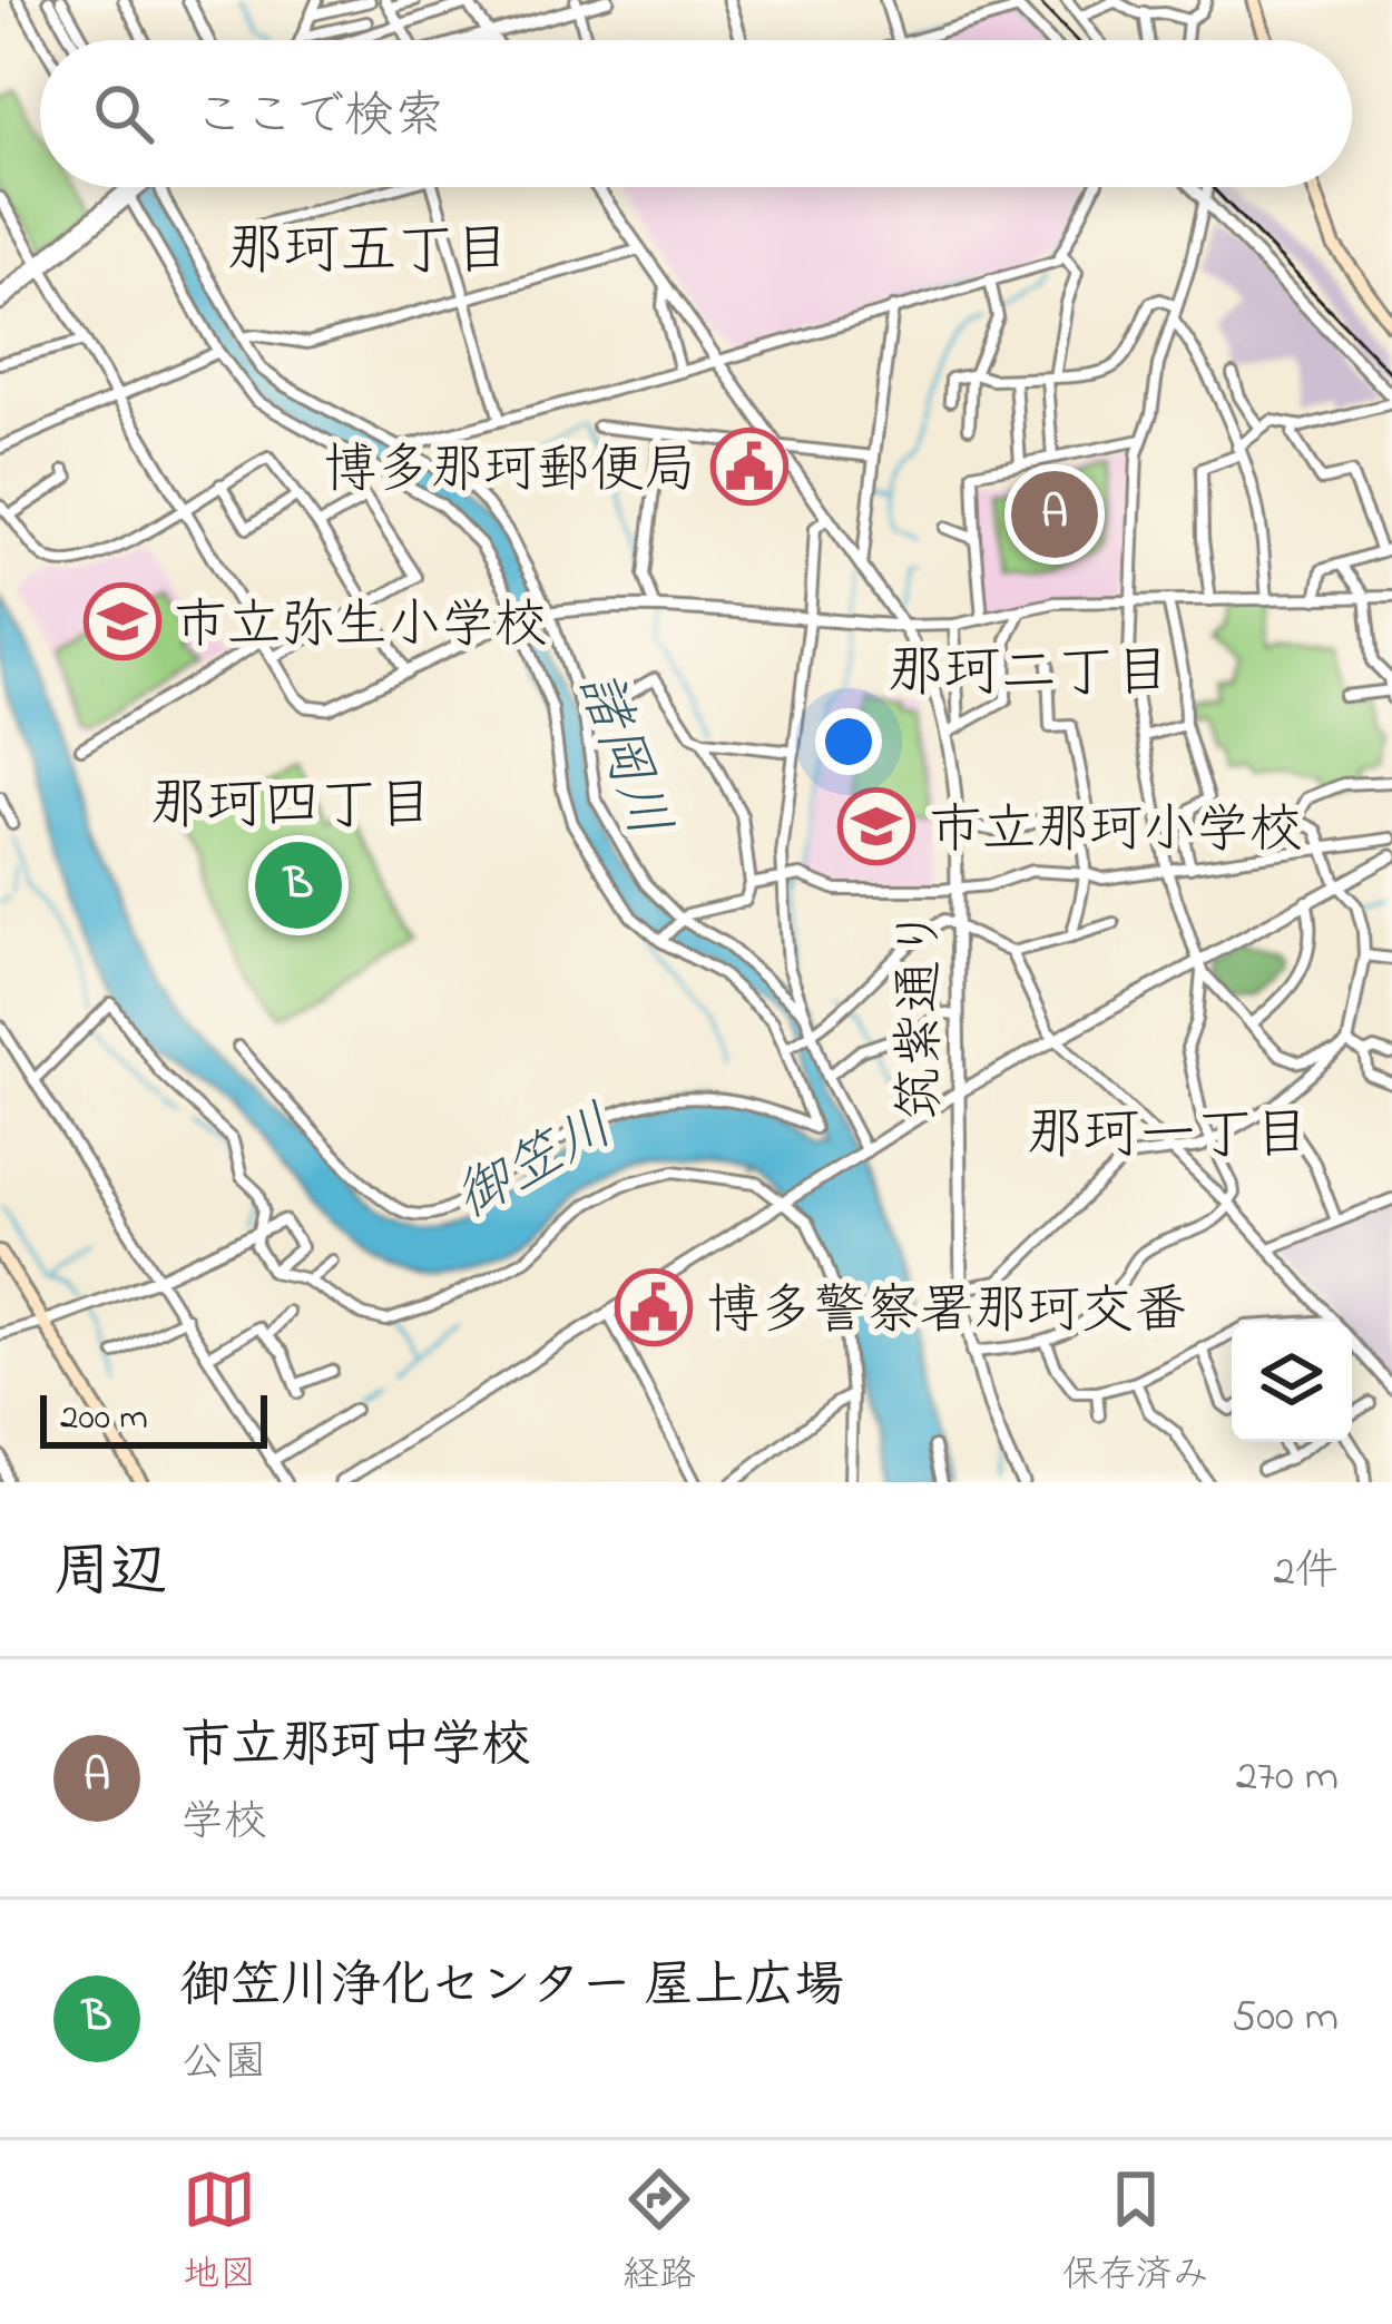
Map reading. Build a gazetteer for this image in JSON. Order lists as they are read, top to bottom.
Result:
{
  "streets": {
    "street": ["筑紫通り"]
  },
  "districts": [
    "那珂五丁目",
    "那珂二丁目",
    "那珂四丁目",
    "那珂一丁目"
  ],
  "water": ["諸岡川", "御笠川"],
  "places": {
    "public building": ["博多那珂郵便局", "博多警察署那珂交番"],
    "school or university": ["市立弥生小学校", "市立那珂小学校"]
  },
  "scale_bar": "200 m",
  "page": {
    "search": "ここで検索",
    "pins": ["A", "B"],
    "scale": "200 m",
    "heading": ["周辺", "2件"],
    "list": [
      {
        "mark": "A",
        "name": "市立那珂中学校",
        "note": "学校",
        "value": "270 m"
      },
      {
        "mark": "B",
        "name": "御笠川浄化センター 屋上広場",
        "note": "公園",
        "value": "500 m"
      }
    ],
    "nav": ["地図", "経路", "保存済み"]
  }
}
